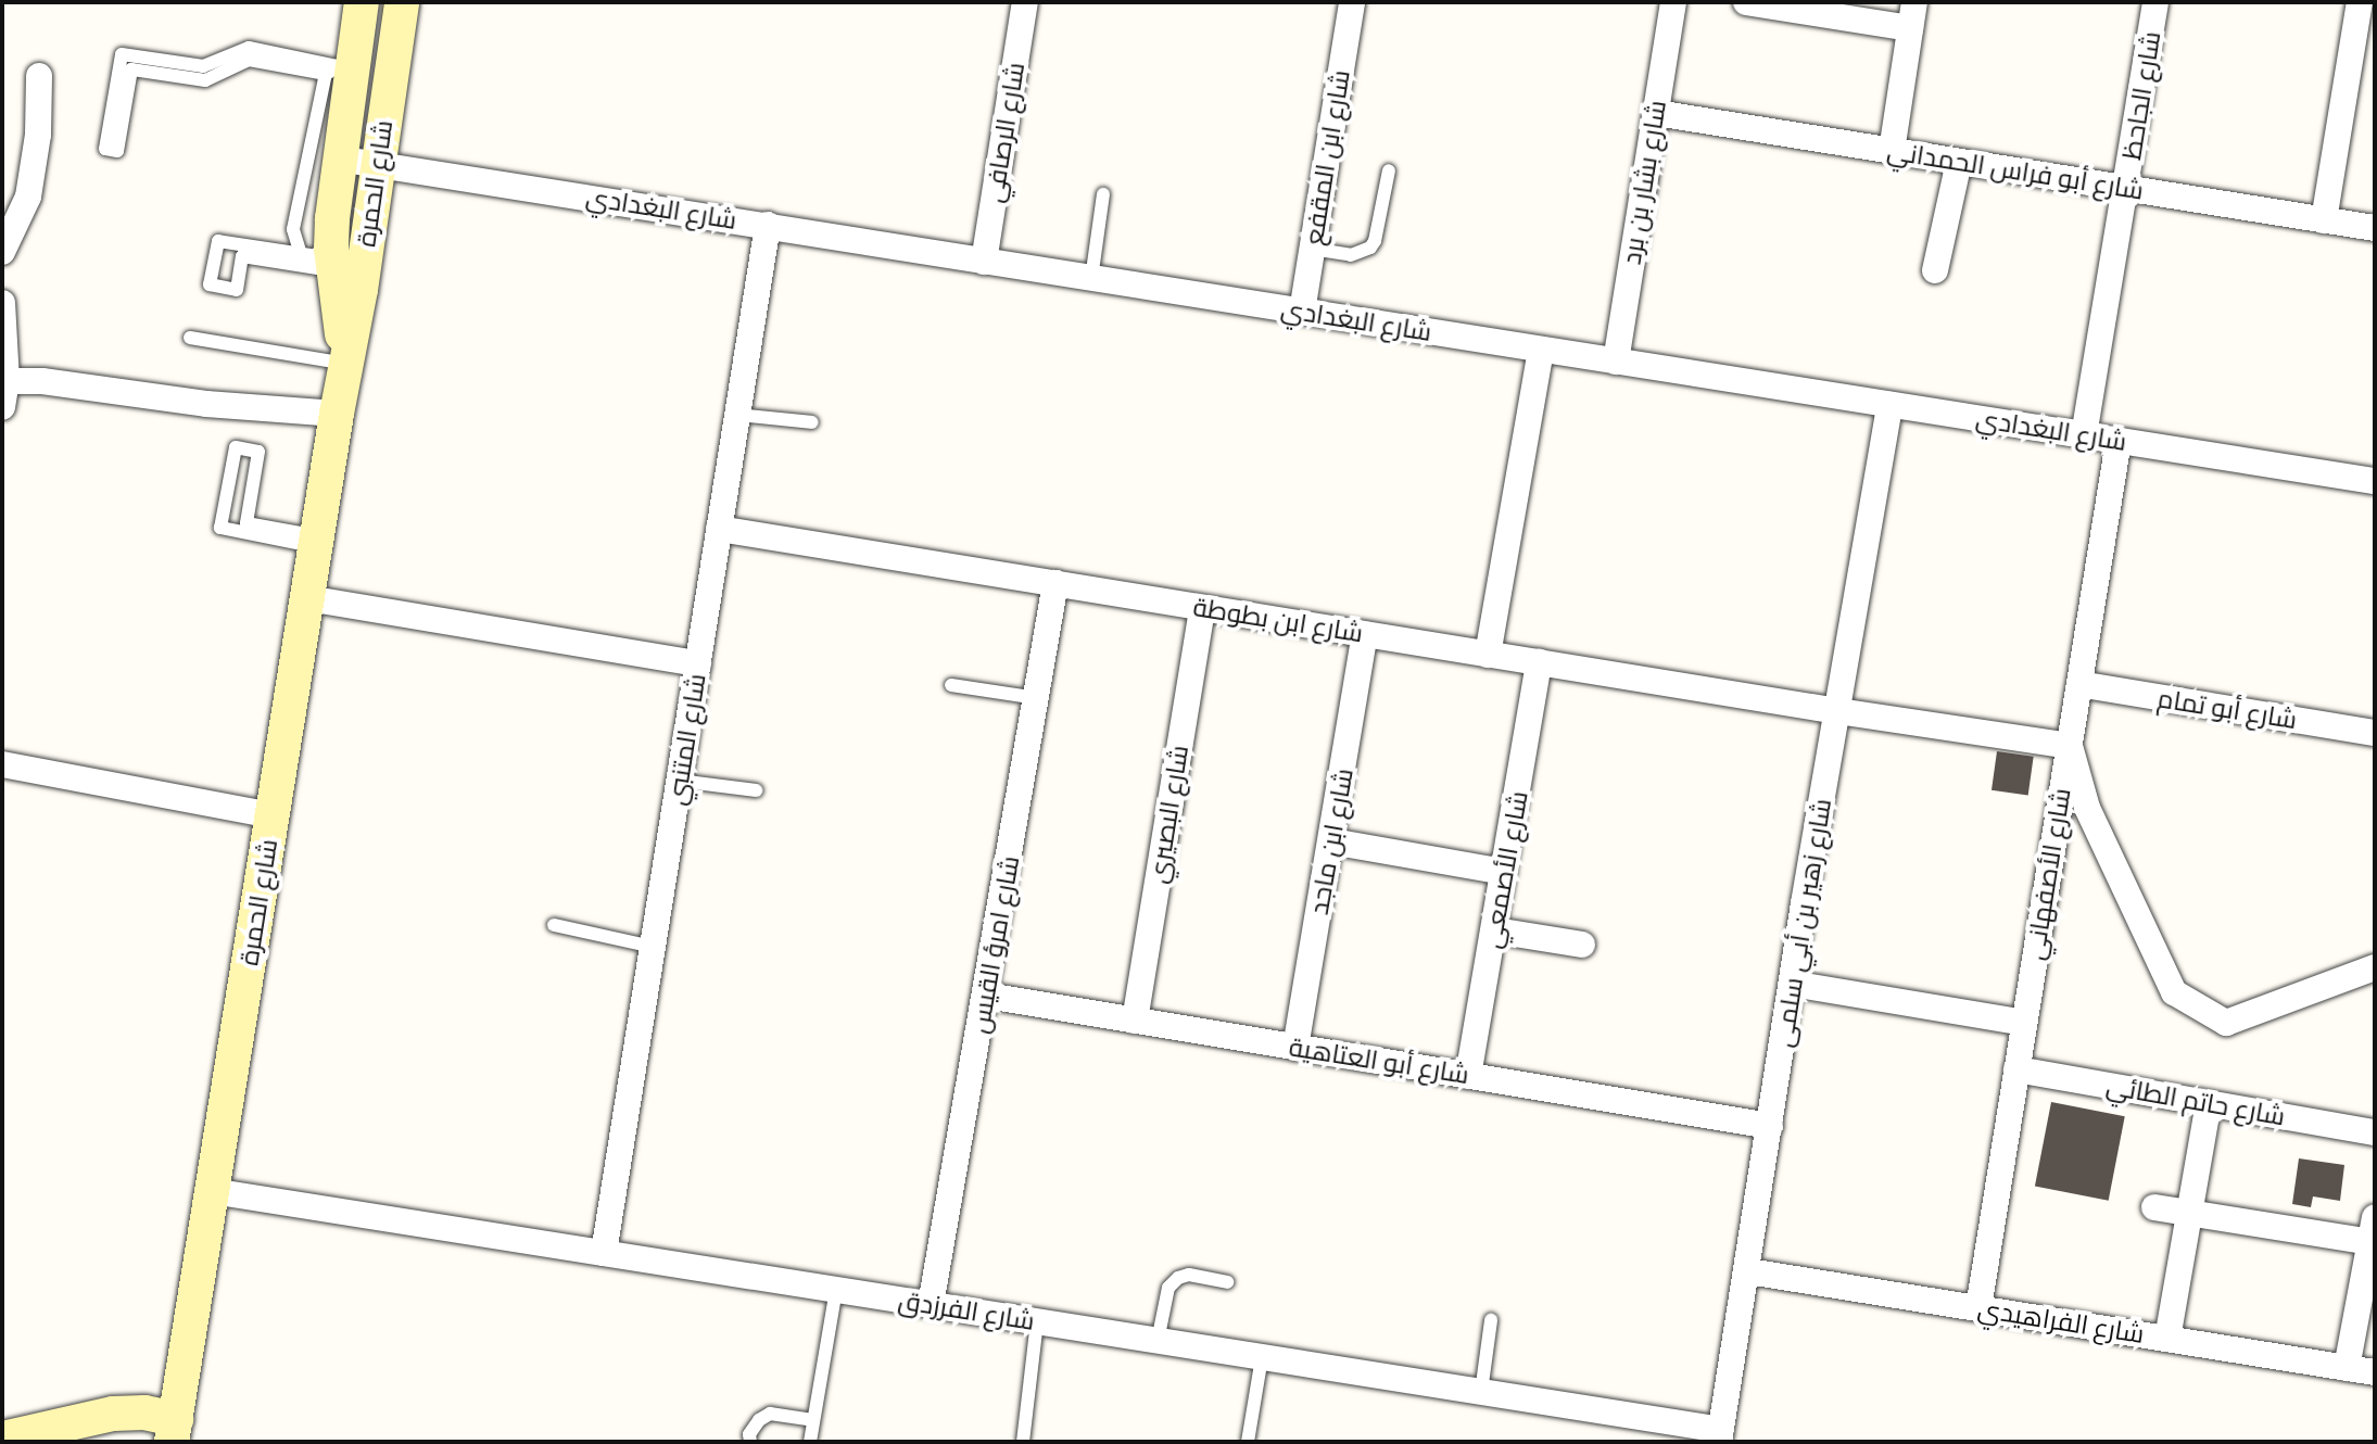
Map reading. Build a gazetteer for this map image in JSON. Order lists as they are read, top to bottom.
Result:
{
  "streets": {
    "street": [
      "شارع الجاحظ",
      "شارع الرصافي",
      "شارع ابن المقفع",
      "شارع أبو فراس الحمداني",
      "شارع بشار بن برد",
      "شارع الحمرة",
      "شارع البغدادي",
      "شارع ابن بطوطة",
      "شارع أبو تمام",
      "شارع المتنبي",
      "شارع البصيري",
      "شارع ابن ماجد",
      "شارع الأصمعي",
      "شارع الأصفهاني",
      "شارع زهير بن أبي سلمى",
      "شارع امرؤ القيس",
      "شارع أبو العتاهية",
      "شارع حاتم الطائي",
      "شارع الفرزدق",
      "شارع الفراهيدي"
    ]
  },
  "crossings": [
    ["شارع الجاحظ", "شارع أبو فراس الحمداني"],
    ["شارع الجاحظ", "شارع البغدادي"],
    ["شارع الرصافي", "شارع البغدادي"],
    ["شارع ابن المقفع", "شارع البغدادي"],
    ["شارع أبو فراس الحمداني", "شارع بشار بن برد"],
    ["شارع بشار بن برد", "شارع البغدادي"],
    ["شارع الحمرة", "شارع البغدادي"],
    ["شارع الحمرة", "شارع الفرزدق"],
    ["شارع البغدادي", "شارع المتنبي"],
    ["شارع البغدادي", "شارع الأصفهاني"],
    ["شارع البغدادي", "شارع زهير بن أبي سلمى"],
    ["شارع ابن بطوطة", "شارع المتنبي"],
    ["شارع ابن بطوطة", "شارع البصيري"],
    ["شارع ابن بطوطة", "شارع ابن ماجد"],
    ["شارع ابن بطوطة", "شارع الأصمعي"],
    ["شارع ابن بطوطة", "شارع الأصفهاني"],
    ["شارع ابن بطوطة", "شارع زهير بن أبي سلمى"],
    ["شارع ابن بطوطة", "شارع امرؤ القيس"],
    ["شارع أبو تمام", "شارع الأصفهاني"],
    ["شارع المتنبي", "شارع الفرزدق"],
    ["شارع البصيري", "شارع أبو العتاهية"],
    ["شارع ابن ماجد", "شارع أبو العتاهية"],
    ["شارع الأصمعي", "شارع أبو العتاهية"],
    ["شارع الأصفهاني", "شارع حاتم الطائي"],
    ["شارع الأصفهاني", "شارع الفراهيدي"],
    ["شارع زهير بن أبي سلمى", "شارع أبو العتاهية"],
    ["شارع زهير بن أبي سلمى", "شارع الفرزدق"],
    ["شارع زهير بن أبي سلمى", "شارع الفراهيدي"],
    ["شارع امرؤ القيس", "شارع أبو العتاهية"],
    ["شارع امرؤ القيس", "شارع الفرزدق"]
  ]
}
